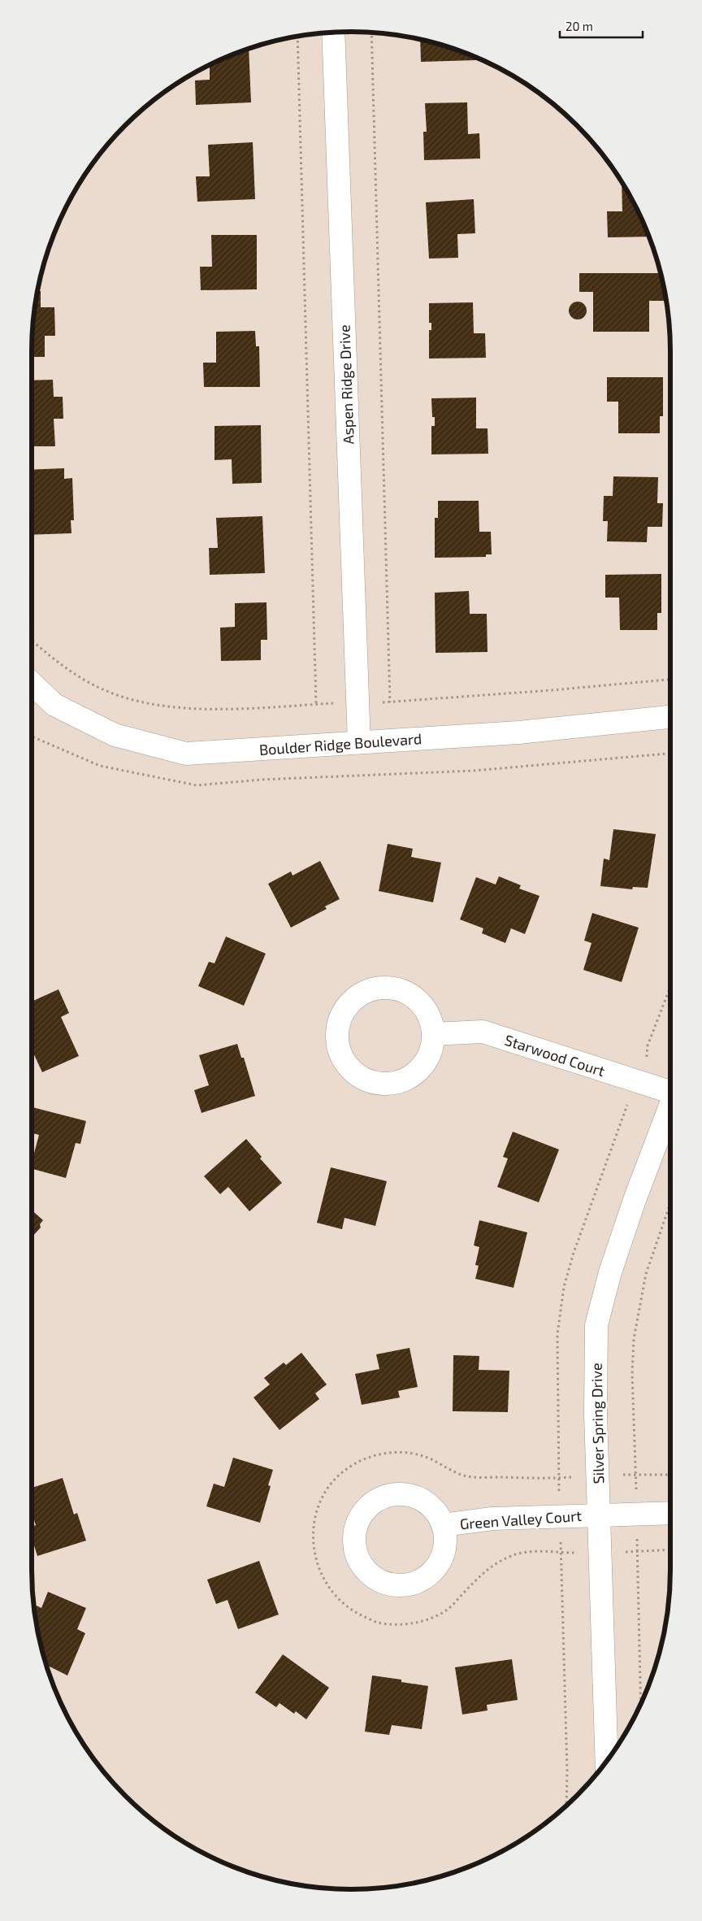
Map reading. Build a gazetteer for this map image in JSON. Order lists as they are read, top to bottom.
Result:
{
  "streets": {
    "street": [
      "Aspen Ridge Drive",
      "Boulder Ridge Boulevard",
      "Starwood Court",
      "Silver Spring Drive",
      "Green Valley Court"
    ]
  },
  "crossings": [
    ["Aspen Ridge Drive", "Boulder Ridge Boulevard"],
    ["Silver Spring Drive", "Green Valley Court"]
  ],
  "scale_bar": "20 m"
}
